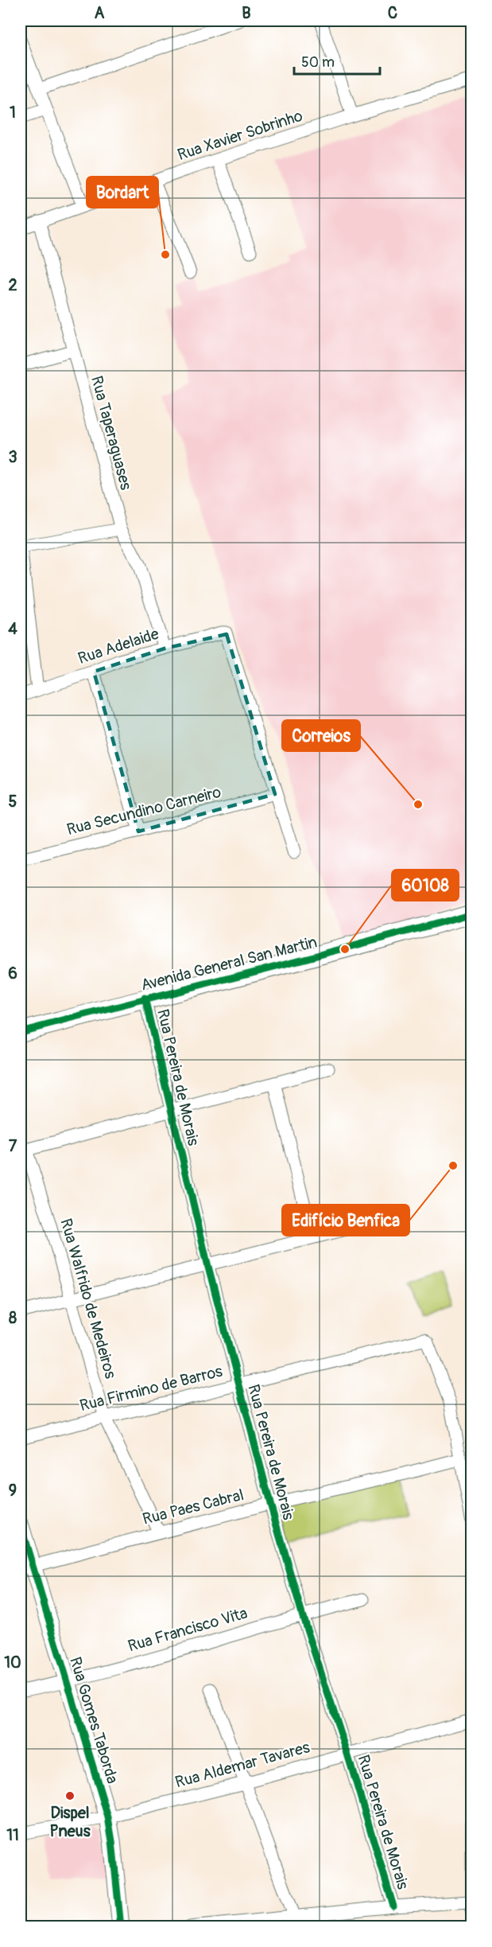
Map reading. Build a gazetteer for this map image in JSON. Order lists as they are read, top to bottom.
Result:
{
  "streets": {
    "main road": ["Avenida General San Martin", "Rua Gomes Taborda"],
    "street": [
      "Rua Xavier Sobrinho",
      "Rua Taperaguases",
      "Rua Adelaide",
      "Rua Secundino Carneiro",
      "Rua Pereira de Morais",
      "Rua Walfrido de Medeiros",
      "Rua Firmino de Barros",
      "Rua Paes Cabral",
      "Rua Francisco Vita",
      "Rua Aldemar Tavares"
    ]
  },
  "crossings": [
    ["Rua Xavier Sobrinho", "Rua Taperaguases"],
    ["Rua Taperaguases", "Rua Adelaide"],
    ["Rua Adelaide", "Rua Secundino Carneiro"],
    ["Avenida General San Martin", "Rua Pereira de Morais"],
    ["Rua Pereira de Morais", "Rua Firmino de Barros"],
    ["Rua Pereira de Morais", "Rua Paes Cabral"],
    ["Rua Pereira de Morais", "Rua Francisco Vita"],
    ["Rua Pereira de Morais", "Rua Aldemar Tavares"],
    ["Rua Walfrido de Medeiros", "Rua Firmino de Barros"],
    ["Rua Walfrido de Medeiros", "Rua Paes Cabral"],
    ["Rua Firmino de Barros", "Rua Paes Cabral"],
    ["Rua Paes Cabral", "Rua Gomes Taborda"],
    ["Rua Francisco Vita", "Rua Gomes Taborda"],
    ["Rua Gomes Taborda", "Rua Aldemar Tavares"]
  ],
  "places": [
    "Bordart",
    "Correios",
    "60108",
    "Edifício Benfica",
    "Dispel Pneus"
  ],
  "scale_bar": "50 m",
  "grid": {
    "columns": ["A", "B", "C"],
    "rows": [
      "1",
      "2",
      "3",
      "4",
      "5",
      "6",
      "7",
      "8",
      "9",
      "10",
      "11"
    ]
  }
}
